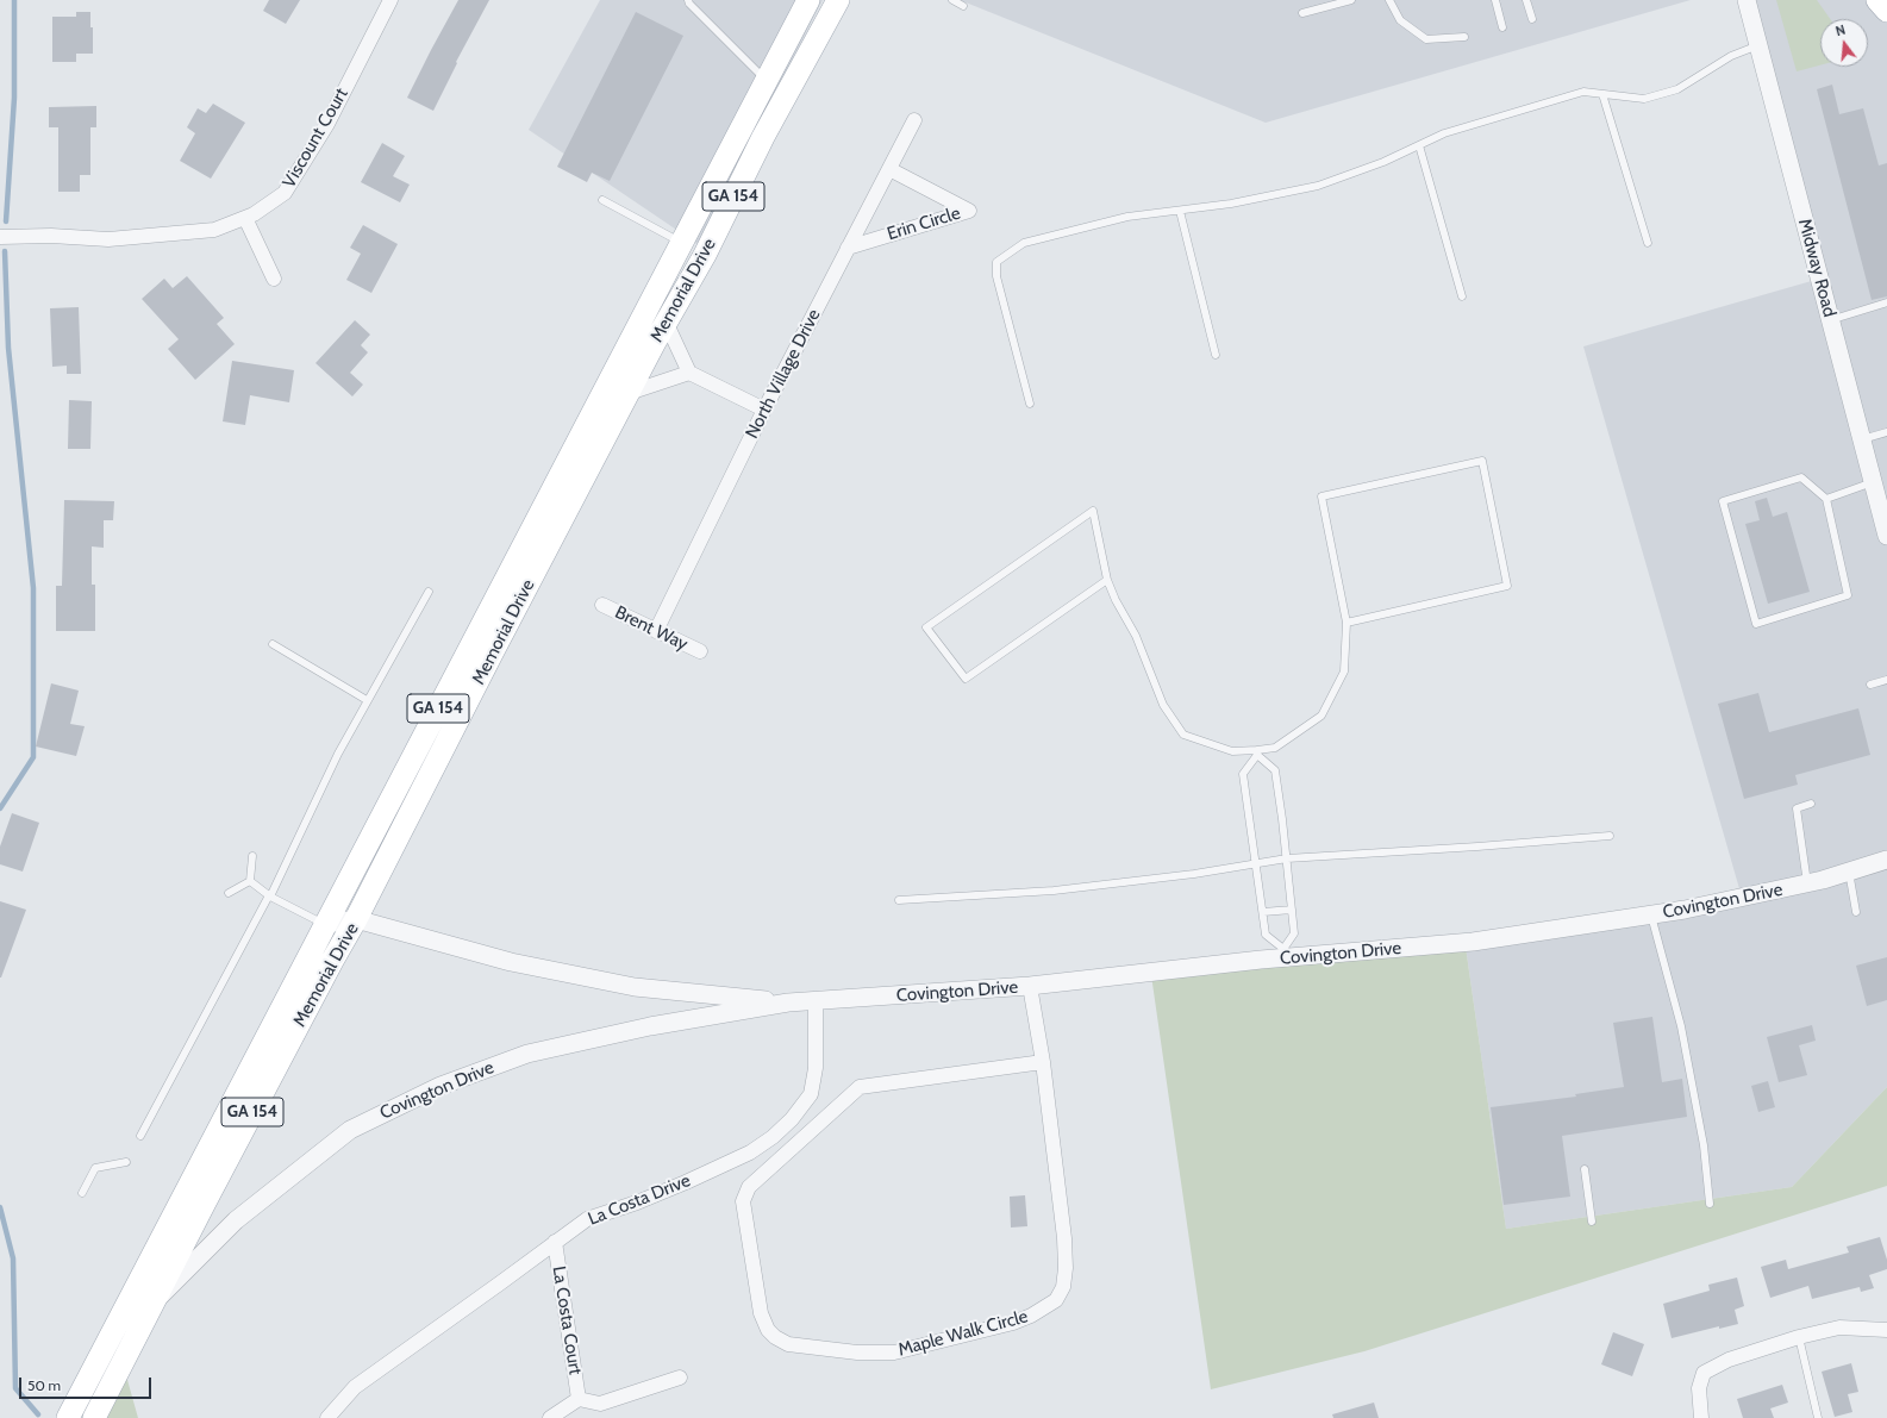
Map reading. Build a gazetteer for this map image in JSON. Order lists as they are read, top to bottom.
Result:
{
  "streets": {
    "main road": ["GA 154", "Memorial Drive"],
    "street": [
      "Viscount Court",
      "Erin Circle",
      "Midway Road",
      "North Village Drive",
      "Brent Way",
      "Covington Drive",
      "La Costa Drive",
      "La Costa Court",
      "Maple Walk Circle"
    ]
  },
  "crossings": [
    ["Erin Circle", "North Village Drive"],
    ["Memorial Drive", "Covington Drive"],
    ["North Village Drive", "Brent Way"],
    ["Covington Drive", "La Costa Drive"],
    ["Covington Drive", "Maple Walk Circle"],
    ["La Costa Drive", "La Costa Court"]
  ],
  "scale_bar": "50 m",
  "north": "top"
}
